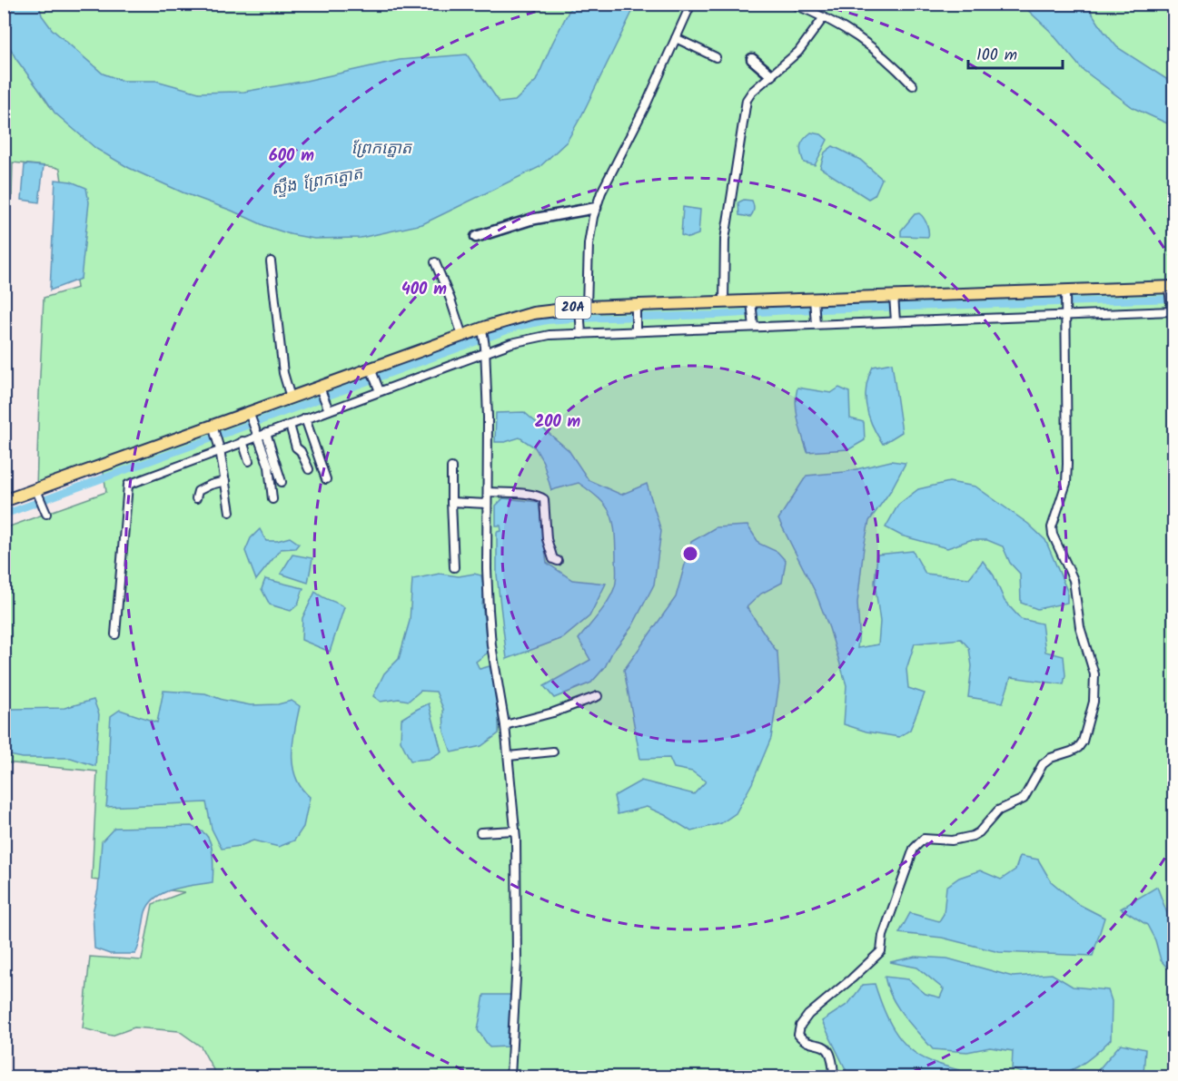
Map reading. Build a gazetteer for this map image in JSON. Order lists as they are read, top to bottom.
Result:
{
  "streets": {
    "main road": ["20A"]
  },
  "water": ["ព្រែកត្នោត", "ស្ទឹង ព្រែកត្នោត"],
  "scale_bar": "100 m",
  "rings": ["600 m", "400 m", "200 m"]
}
